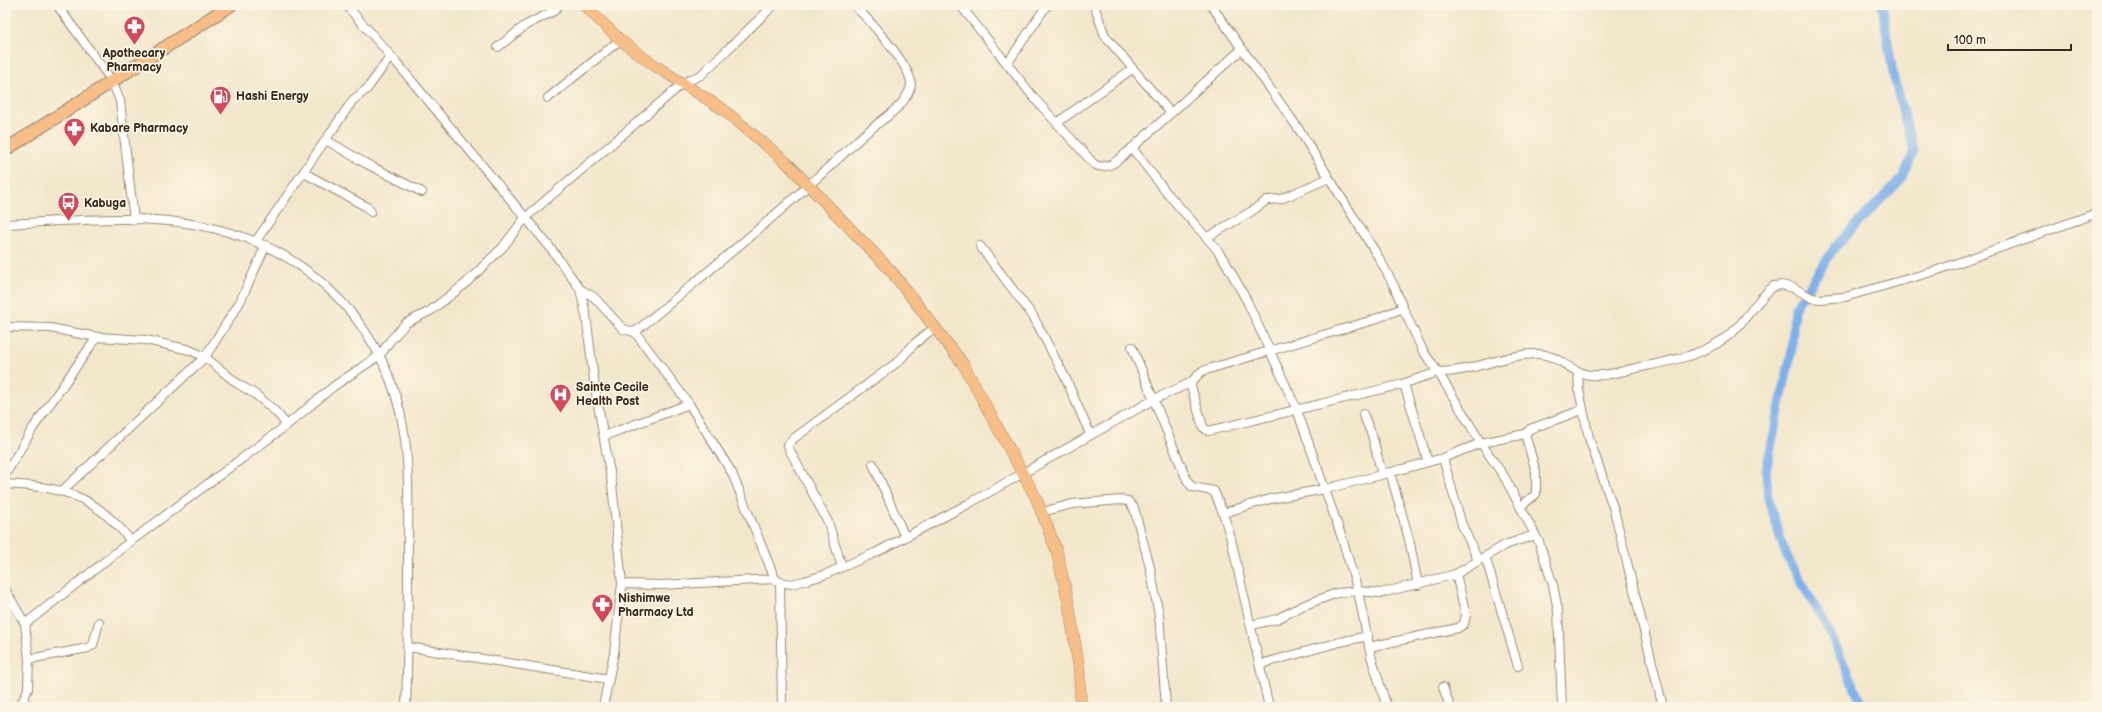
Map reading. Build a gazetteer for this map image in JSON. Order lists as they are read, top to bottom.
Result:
{
  "places": {
    "pharmacy": ["Apothecary Pharmacy", "Kabare Pharmacy", "Nishimwe Pharmacy Ltd"],
    "fuel station": ["Hashi Energy"],
    "bus stop": ["Kabuga"],
    "hospital": ["Sainte Cecile Health Post"]
  },
  "scale_bar": "100 m"
}
